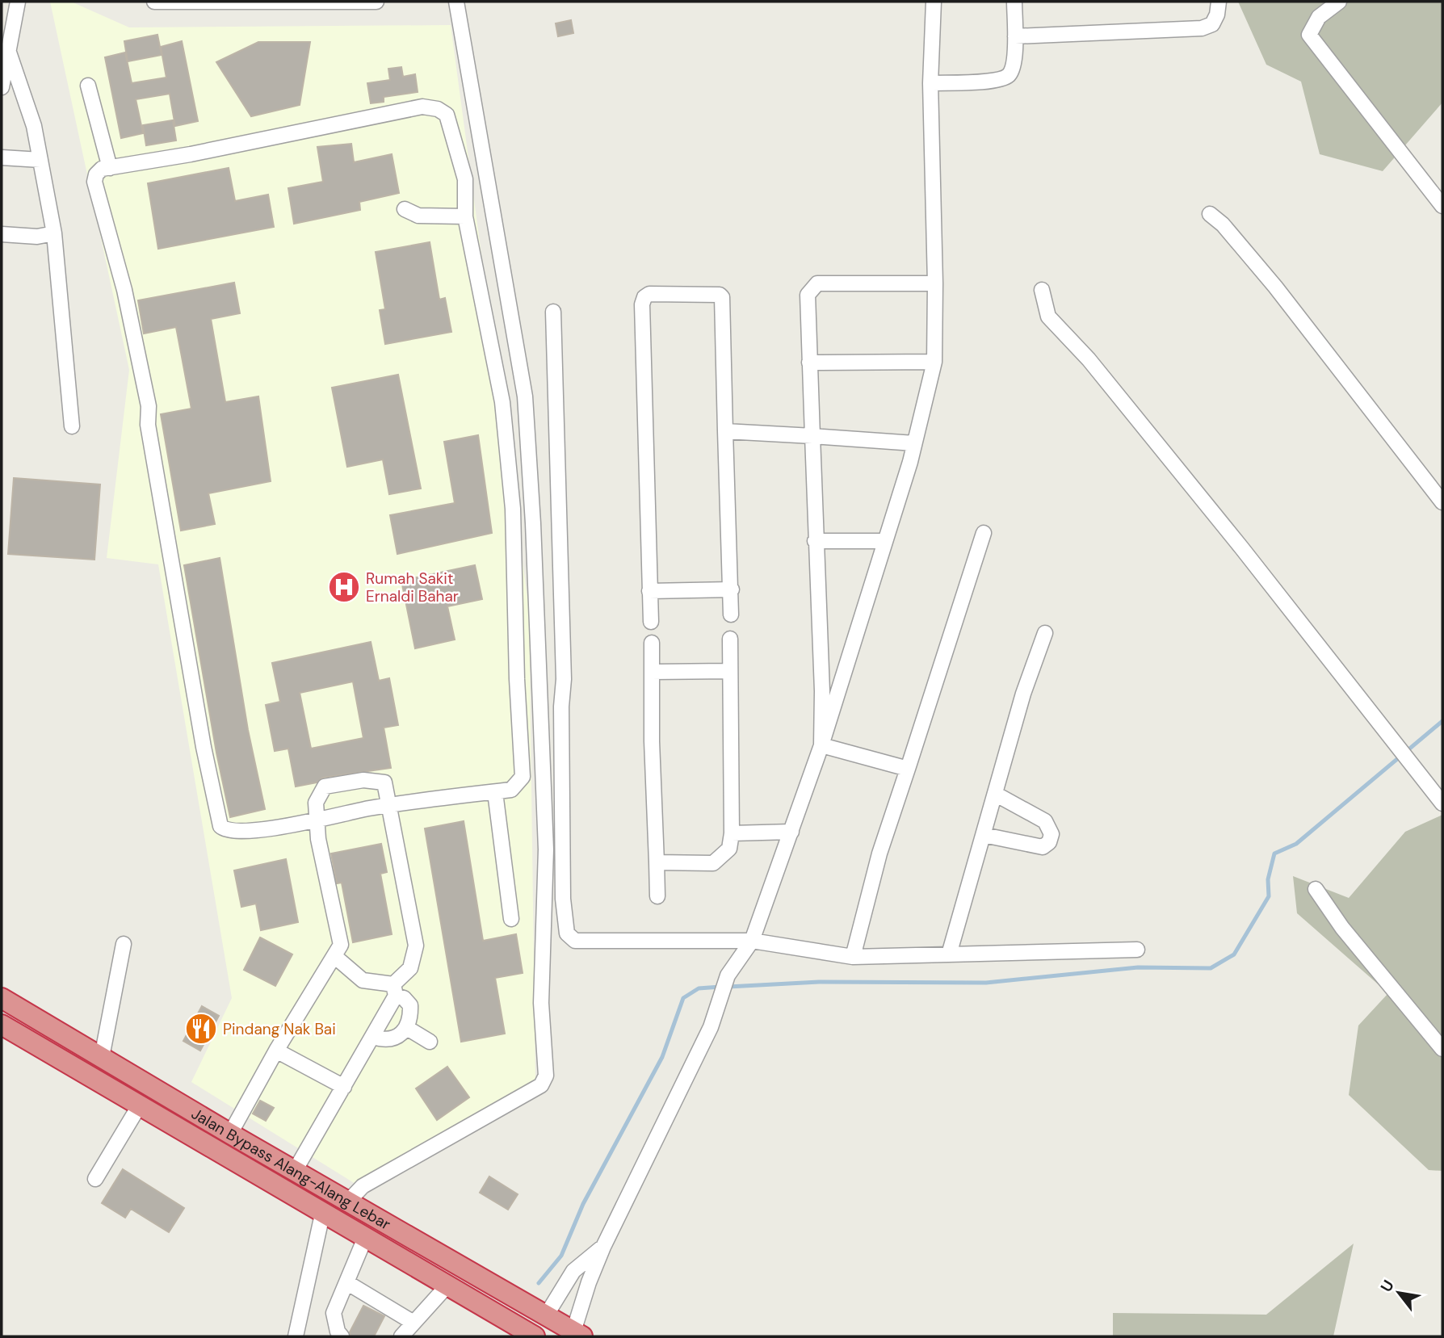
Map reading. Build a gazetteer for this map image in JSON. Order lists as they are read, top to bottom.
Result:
{
  "streets": {
    "highway": ["Jalan Bypass Alang-Alang Lebar"]
  },
  "places": {
    "hospital": ["Rumah Sakit Ernaldi Bahar"],
    "restaurant": ["Pindang Nak Bai"]
  },
  "north": "top left"
}
